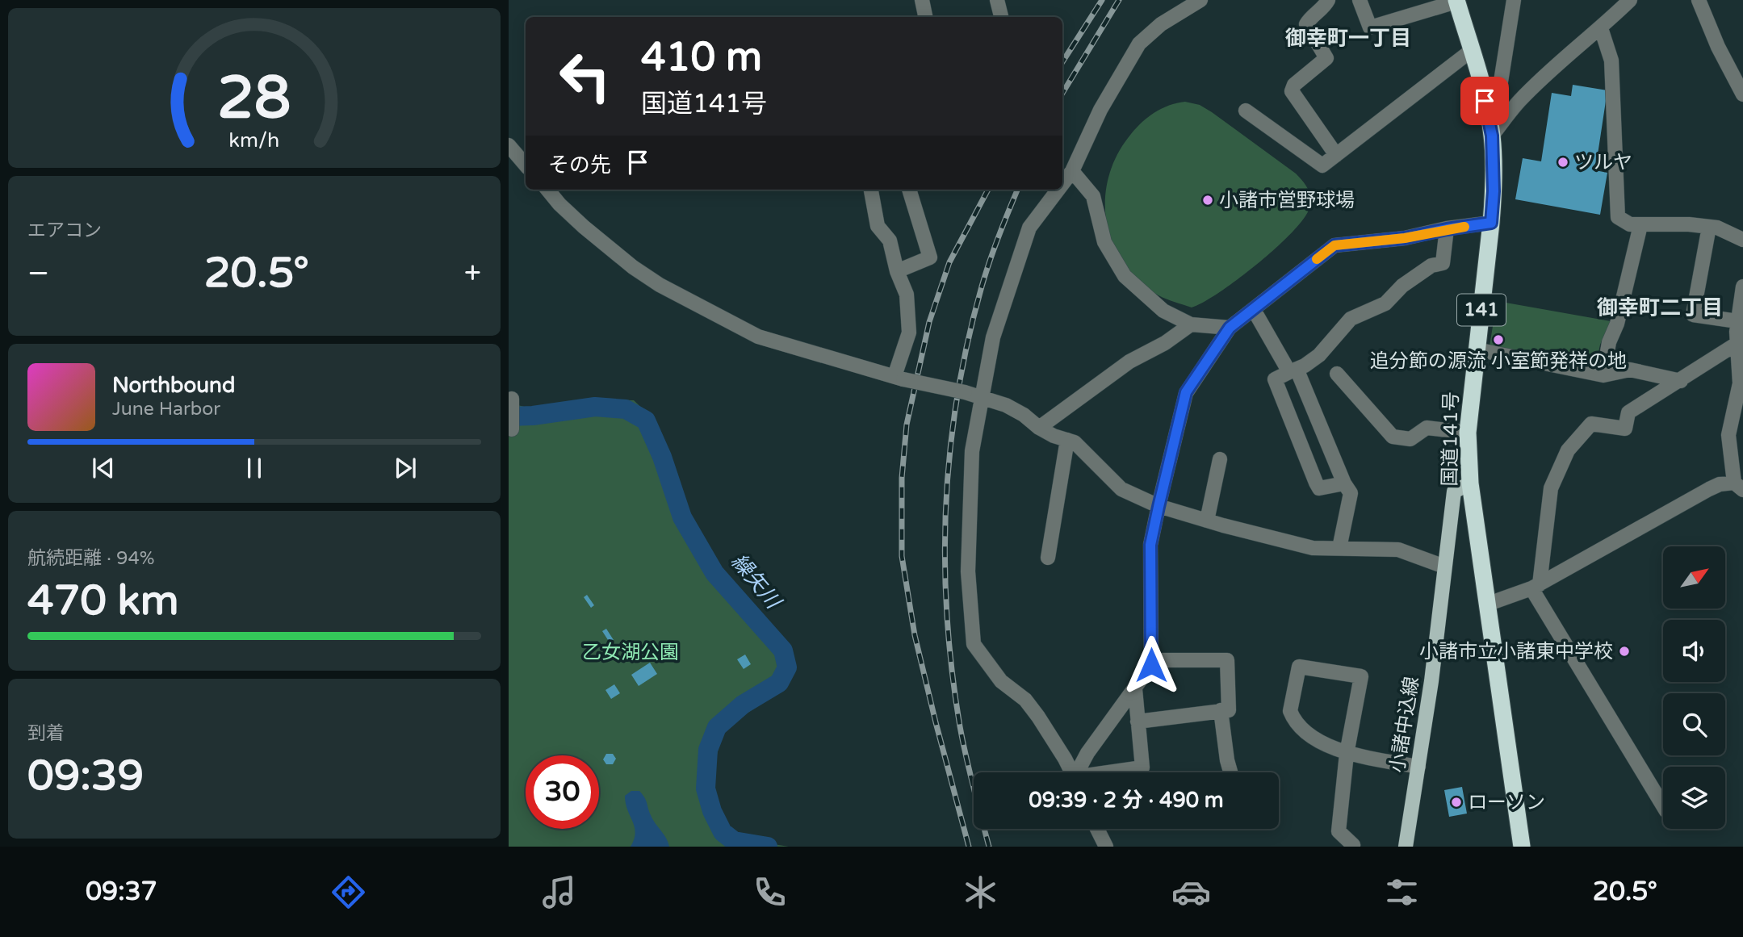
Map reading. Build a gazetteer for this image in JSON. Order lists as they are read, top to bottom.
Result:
{
  "streets": {
    "highway": ["141", "国道141号"],
    "main road": ["小諸中込線"]
  },
  "crossings": [
    ["国道141号", "小諸中込線"]
  ],
  "districts": ["御幸町一丁目", "御幸町二丁目"],
  "water": ["繰矢川"],
  "parks": ["乙女湖公園"],
  "places": [
    "ツルヤ",
    "小諸市営野球場",
    "追分節の源流 小室節発祥の地",
    "小諸市立小諸東中学校",
    "ローソン"
  ],
  "north": "top right",
  "page": {
    "turn": ["410 m", "国道141号"],
    "then": "その先",
    "tile": [
      "エアコン",
      ["航続距離 · 94%", "470 km"],
      ["到着", "09:39"]
    ],
    "heat": ["−", "20.5°", "+"],
    "song": ["Northbound", "June Harbor"],
    "limit": "30",
    "trip": "09:39 · 2 分 · 490 m",
    "tabs": ["09:37", "20.5°"],
    "gauge": ["28", "km/h"]
  }
}
